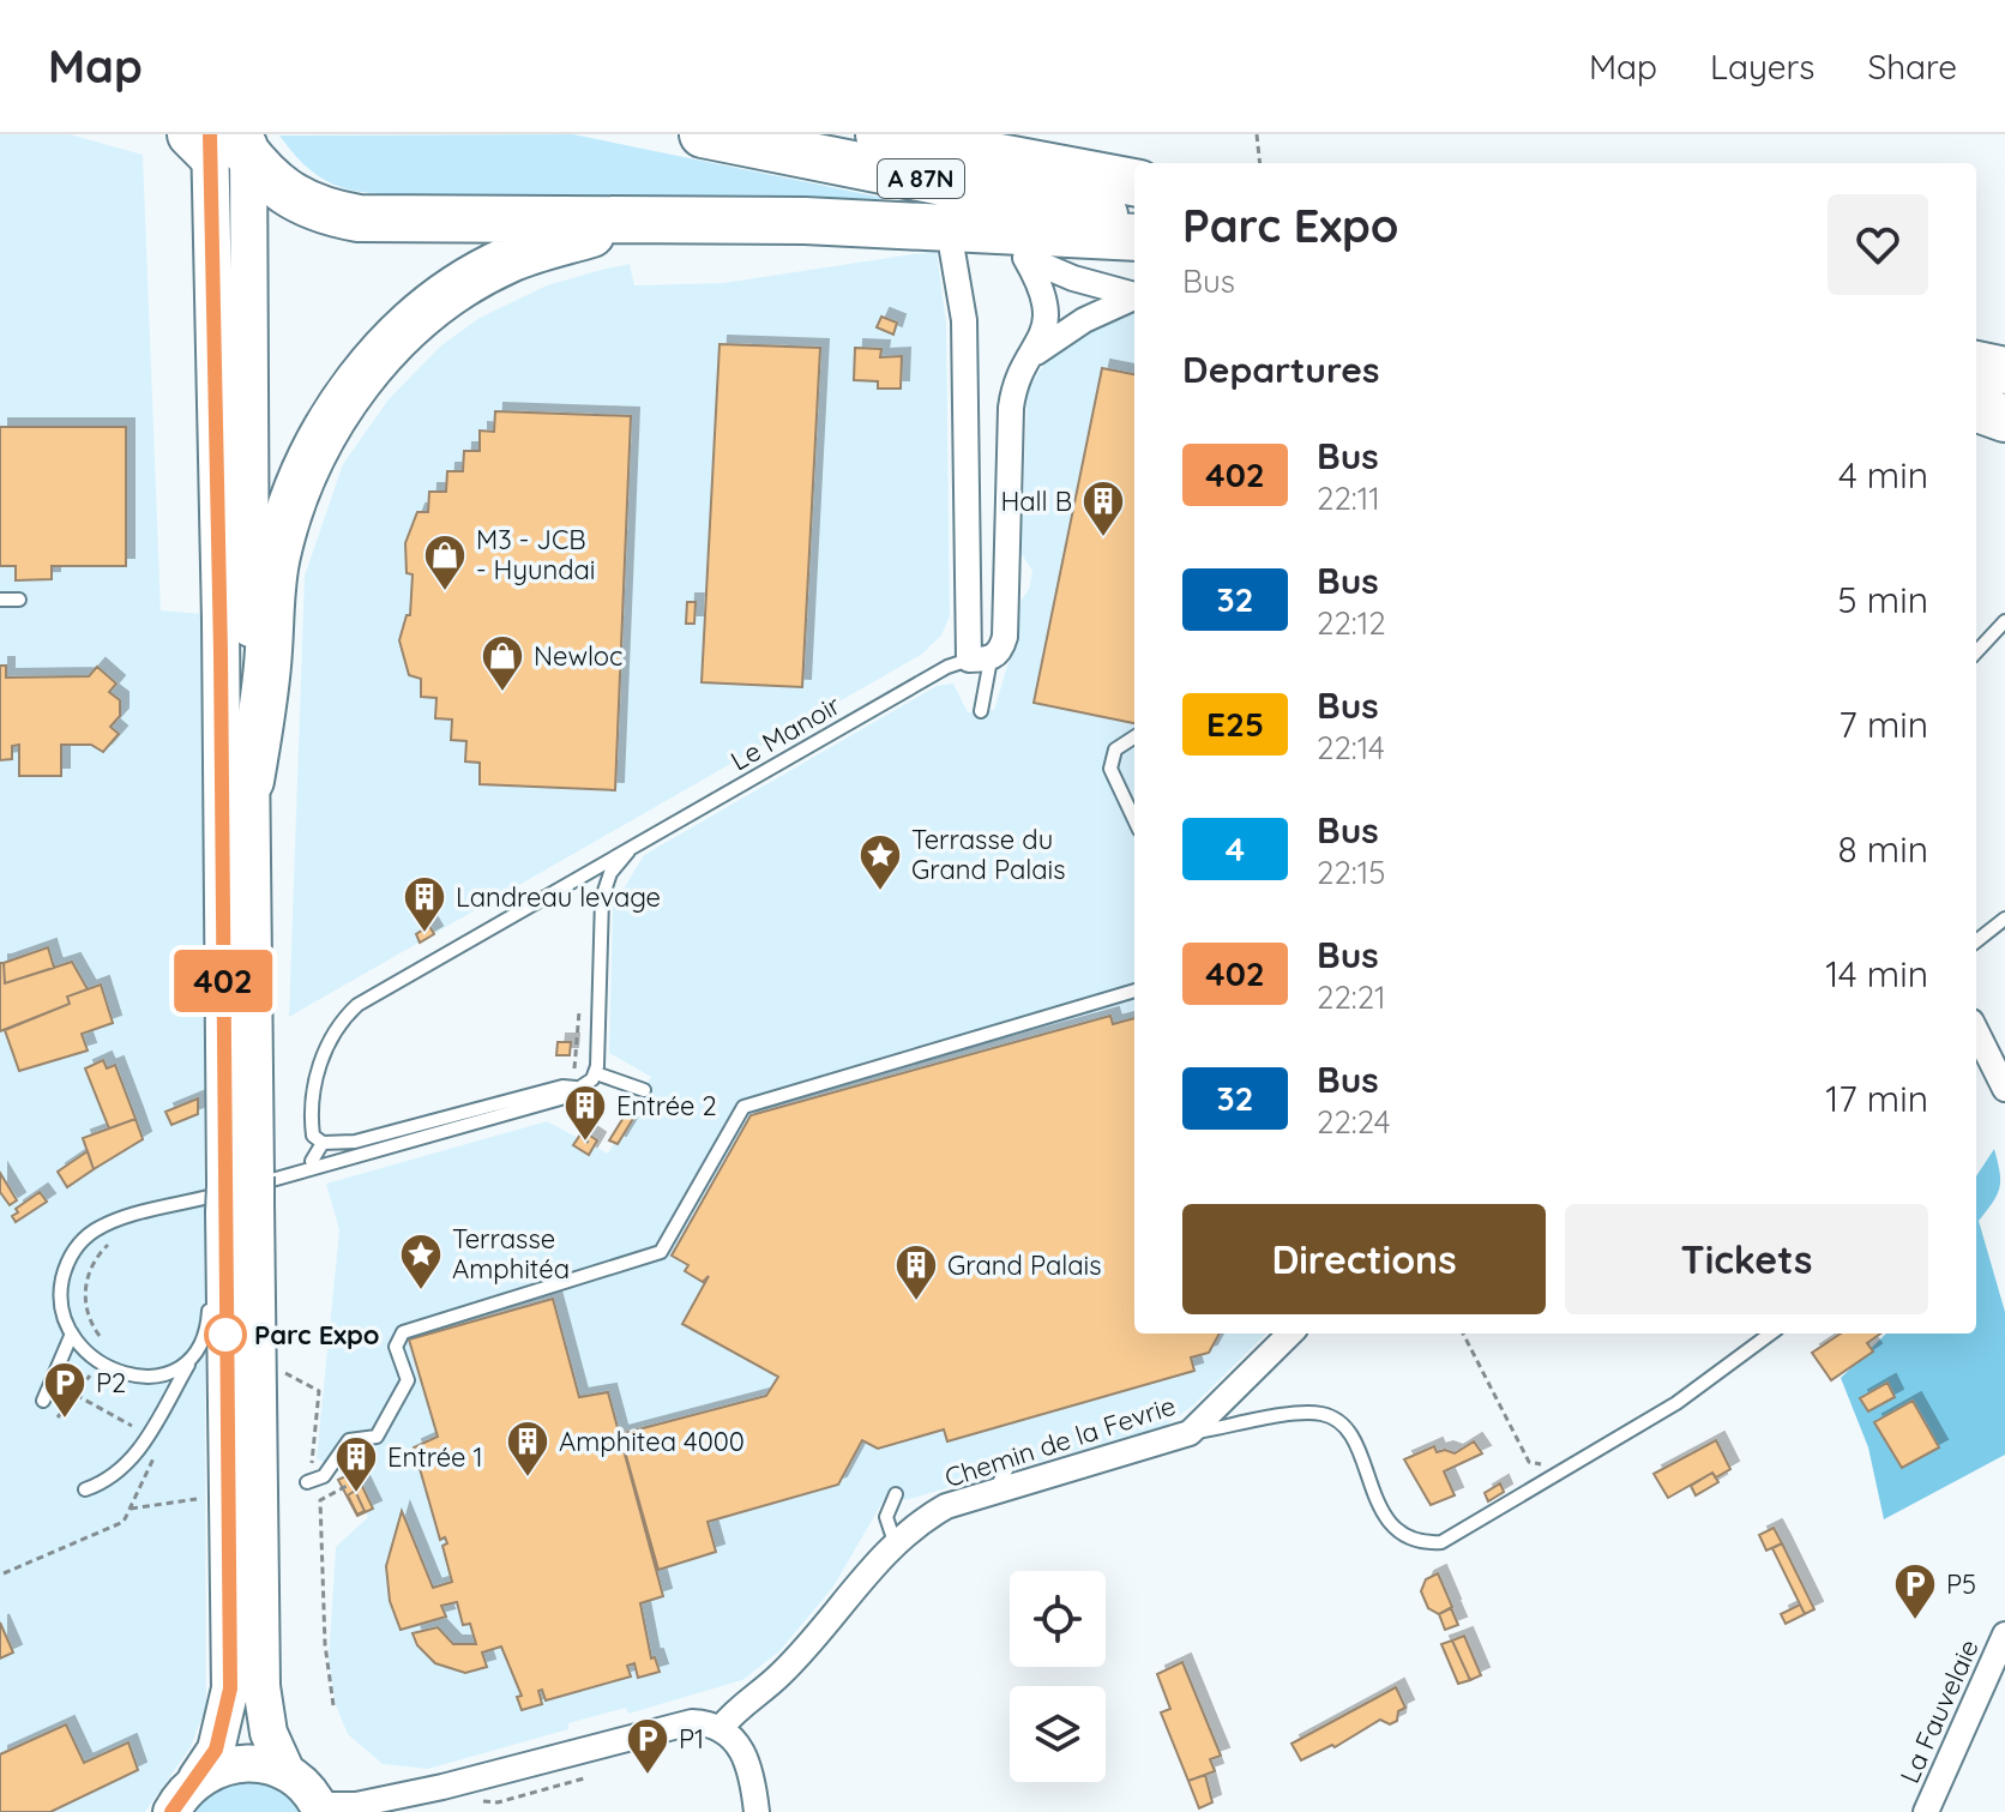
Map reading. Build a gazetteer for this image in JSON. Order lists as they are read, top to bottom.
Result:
{
  "streets": {
    "highway": ["A 87N"],
    "street": ["Chemin de la Fevrie", "La Fauvelaie"],
    "lane": ["Le Manoir"]
  },
  "places": {
    "building": [
      "Hall B",
      "Landreau levage",
      "Entrée 2",
      "Grand Palais",
      "Amphitea 4000",
      "Entrée 1"
    ],
    "shop": ["M3 - JCB - Hyundai", "Newloc"],
    "place": ["Terrasse du Grand Palais", "Terrasse Amphitéa"],
    "other": ["Parc Expo"],
    "parking": ["P2", "P5", "P1"]
  },
  "lines": ["bus line 402"],
  "page": {
    "header": "Map",
    "nav": ["Map", "Layers", "Share"],
    "on_map": "402",
    "heading": [
      ["Parc Expo", "Bus"],
      "Departures"
    ],
    "list": [
      {
        "mark": "402",
        "name": "Bus",
        "note": "22:11",
        "value": "4 min"
      },
      {
        "mark": "32",
        "name": "Bus",
        "note": "22:12",
        "value": "5 min"
      },
      {
        "mark": "E25",
        "name": "Bus",
        "note": "22:14",
        "value": "7 min"
      },
      {
        "mark": "4",
        "name": "Bus",
        "note": "22:15",
        "value": "8 min"
      },
      {
        "mark": "402",
        "name": "Bus",
        "note": "22:21",
        "value": "14 min"
      },
      {
        "mark": "32",
        "name": "Bus",
        "note": "22:24",
        "value": "17 min"
      }
    ],
    "buttons": ["Directions", "Tickets"]
  }
}
